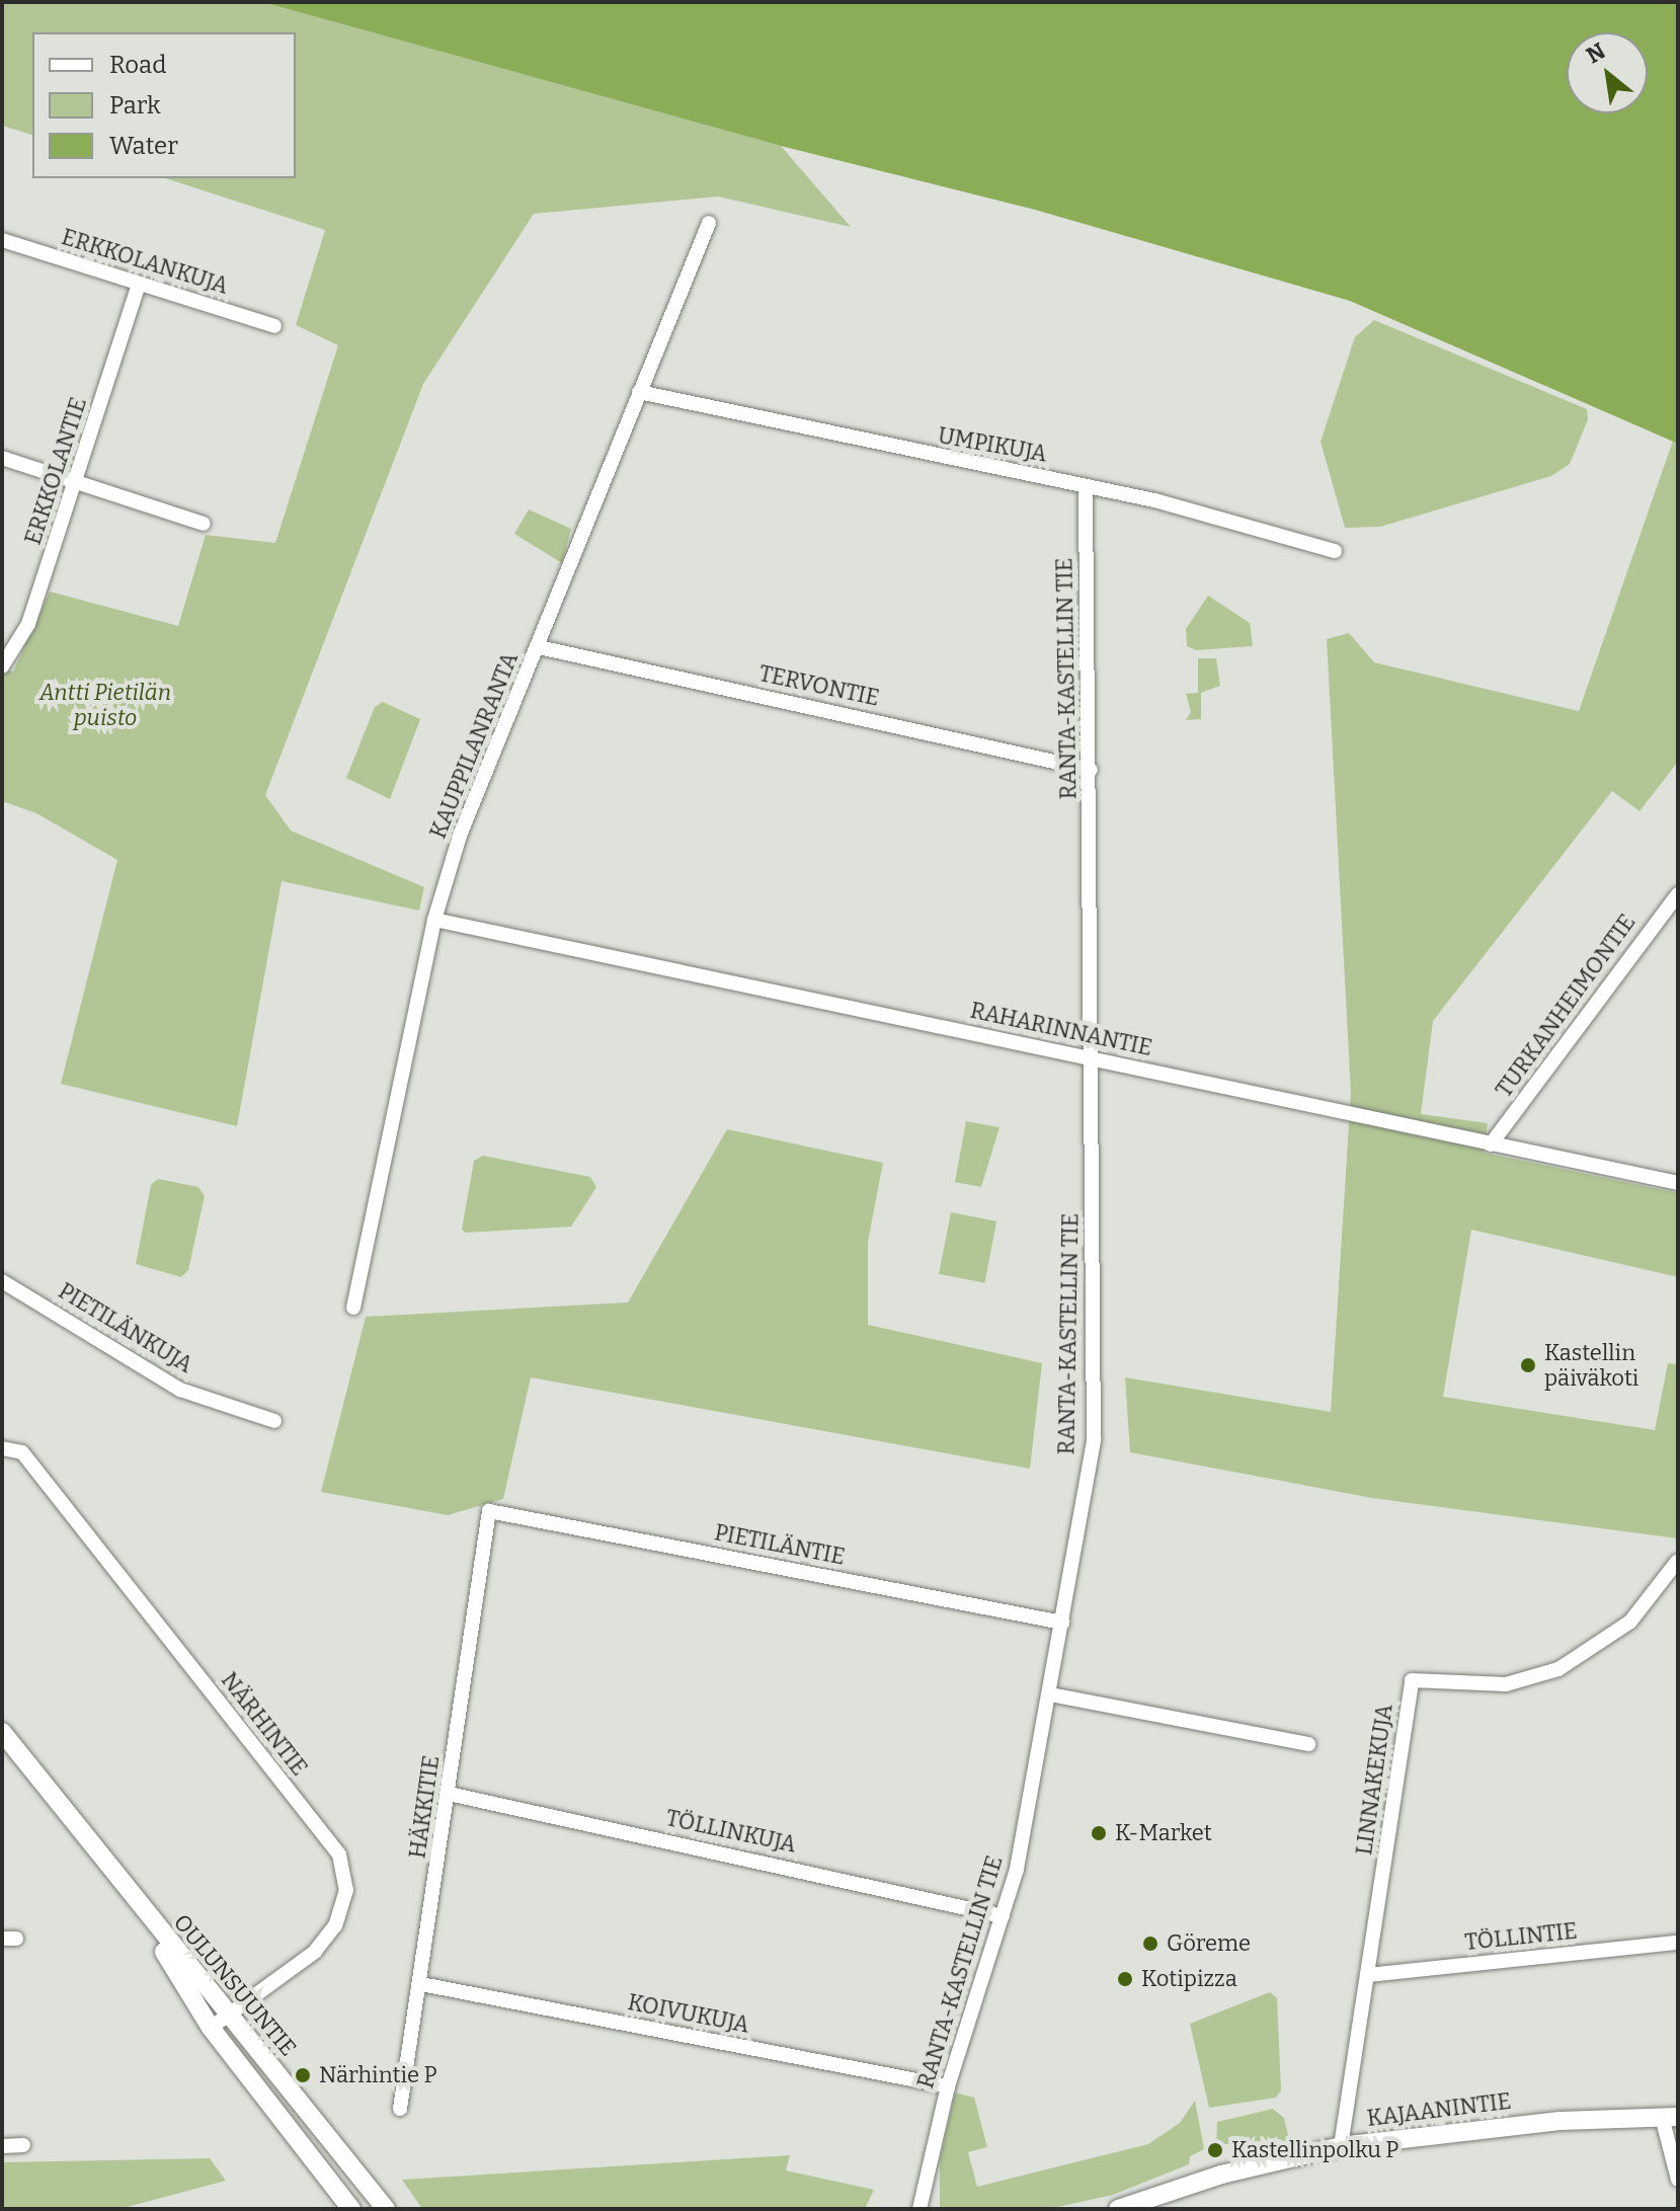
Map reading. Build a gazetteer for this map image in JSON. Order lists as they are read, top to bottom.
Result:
{
  "streets": {
    "main road": ["OULUNSUUNTIE", "KAJAANINTIE"],
    "street": [
      "ERKKOLANKUJA",
      "UMPIKUJA",
      "ERKKOLANTIE",
      "RANTA-KASTELLIN TIE",
      "TERVONTIE",
      "KAUPPILANRANTA",
      "TURKANHEIMONTIE",
      "RAHARINNANTIE",
      "PIETILÄNKUJA",
      "PIETILÄNTIE",
      "NÄRHINTIE",
      "LINNAKEKUJA",
      "HÄKKITIE",
      "TÖLLINKUJA",
      "TÖLLINTIE",
      "KOIVUKUJA"
    ]
  },
  "crossings": [
    ["ERKKOLANKUJA", "ERKKOLANTIE"],
    ["UMPIKUJA", "RANTA-KASTELLIN TIE"],
    ["UMPIKUJA", "KAUPPILANRANTA"],
    ["RANTA-KASTELLIN TIE", "TERVONTIE"],
    ["RANTA-KASTELLIN TIE", "RAHARINNANTIE"],
    ["RANTA-KASTELLIN TIE", "PIETILÄNTIE"],
    ["RANTA-KASTELLIN TIE", "TÖLLINKUJA"],
    ["RANTA-KASTELLIN TIE", "KOIVUKUJA"],
    ["TERVONTIE", "KAUPPILANRANTA"],
    ["KAUPPILANRANTA", "RAHARINNANTIE"],
    ["TURKANHEIMONTIE", "RAHARINNANTIE"],
    ["PIETILÄNTIE", "HÄKKITIE"],
    ["NÄRHINTIE", "OULUNSUUNTIE"],
    ["LINNAKEKUJA", "TÖLLINTIE"],
    ["LINNAKEKUJA", "KAJAANINTIE"],
    ["HÄKKITIE", "TÖLLINKUJA"],
    ["HÄKKITIE", "KOIVUKUJA"]
  ],
  "parks": ["Antti Pietilän puisto"],
  "places": [
    "Kastellin päiväkoti",
    "K-Market",
    "Göreme",
    "Kotipizza",
    "Närhintie P",
    "Kastellinpolku P"
  ],
  "legend": ["Road", "Park", "Water"],
  "north": "top left"
}
